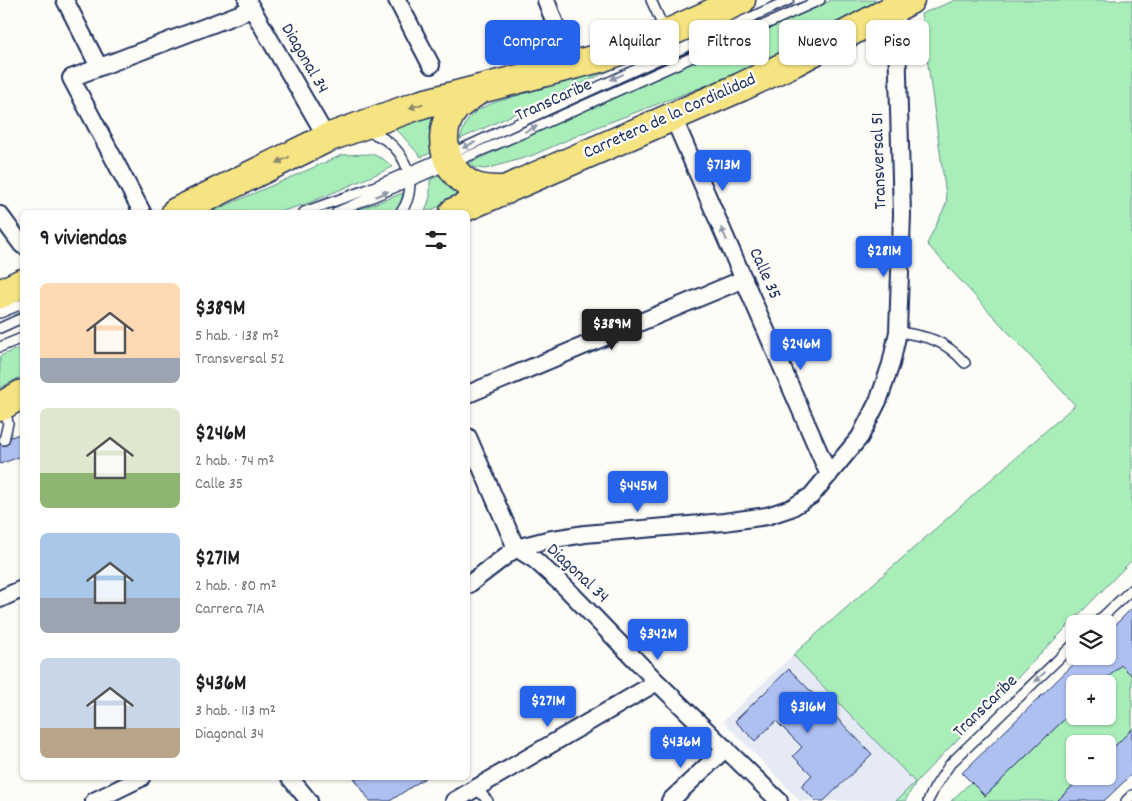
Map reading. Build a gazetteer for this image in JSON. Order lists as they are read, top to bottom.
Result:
{
  "streets": {
    "highway": ["Carretera de la Cordialidad"],
    "street": ["Diagonal 34", "Transversal 51", "Calle 35"],
    "lane": ["TransCaribe"]
  },
  "crossings": [
    ["Diagonal 34", "Transversal 51"],
    ["Carretera de la Cordialidad", "Transversal 51"],
    ["Carretera de la Cordialidad", "Calle 35"],
    ["Transversal 51", "Calle 35"]
  ],
  "one_way": ["Calle 35"],
  "page": {
    "chip": [
      "Comprar",
      "Alquilar",
      "Filtros",
      "Nuevo",
      "Piso"
    ],
    "price": [
      "$713M",
      "$281M",
      "$389M",
      "$246M",
      "$445M",
      "$342M",
      "$271M",
      "$316M",
      "$436M"
    ],
    "heading": "9 viviendas",
    "list": [
      {
        "name": "$389M",
        "note": "5 hab. · 138 m² · Transversal 52"
      },
      {
        "name": "$246M",
        "note": "2 hab. · 74 m² · Calle 35"
      },
      {
        "name": "$271M",
        "note": "2 hab. · 80 m² · Carrera 71A"
      },
      {
        "name": "$436M",
        "note": "3 hab. · 113 m² · Diagonal 34"
      }
    ],
    "map_buttons": ["+", "−"]
  }
}
